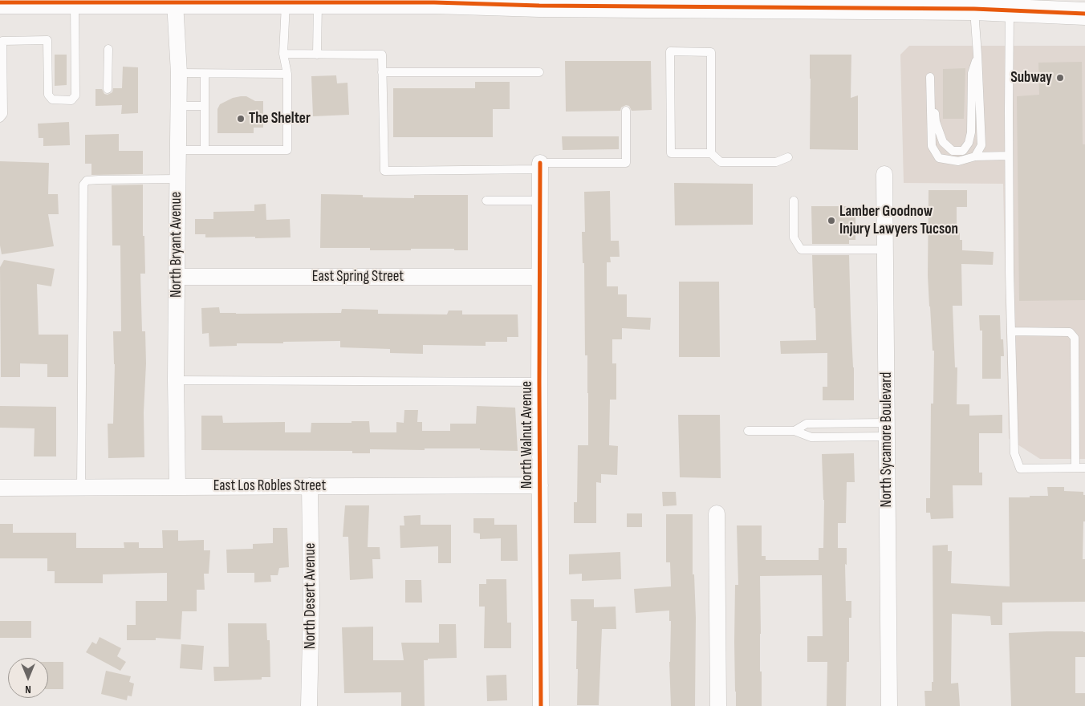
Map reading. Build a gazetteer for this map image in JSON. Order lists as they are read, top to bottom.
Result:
{
  "streets": {
    "street": [
      "North Bryant Avenue",
      "East Spring Street",
      "North Walnut Avenue",
      "North Sycamore Boulevard",
      "East Los Robles Street",
      "North Desert Avenue"
    ]
  },
  "crossings": [
    ["North Bryant Avenue", "East Spring Street"],
    ["North Bryant Avenue", "East Los Robles Street"],
    ["East Spring Street", "North Walnut Avenue"],
    ["North Walnut Avenue", "East Los Robles Street"],
    ["East Los Robles Street", "North Desert Avenue"]
  ],
  "places": ["Subway", "The Shelter", "Lamber Goodnow Injury Lawyers Tucson"],
  "north": "bottom"
}
